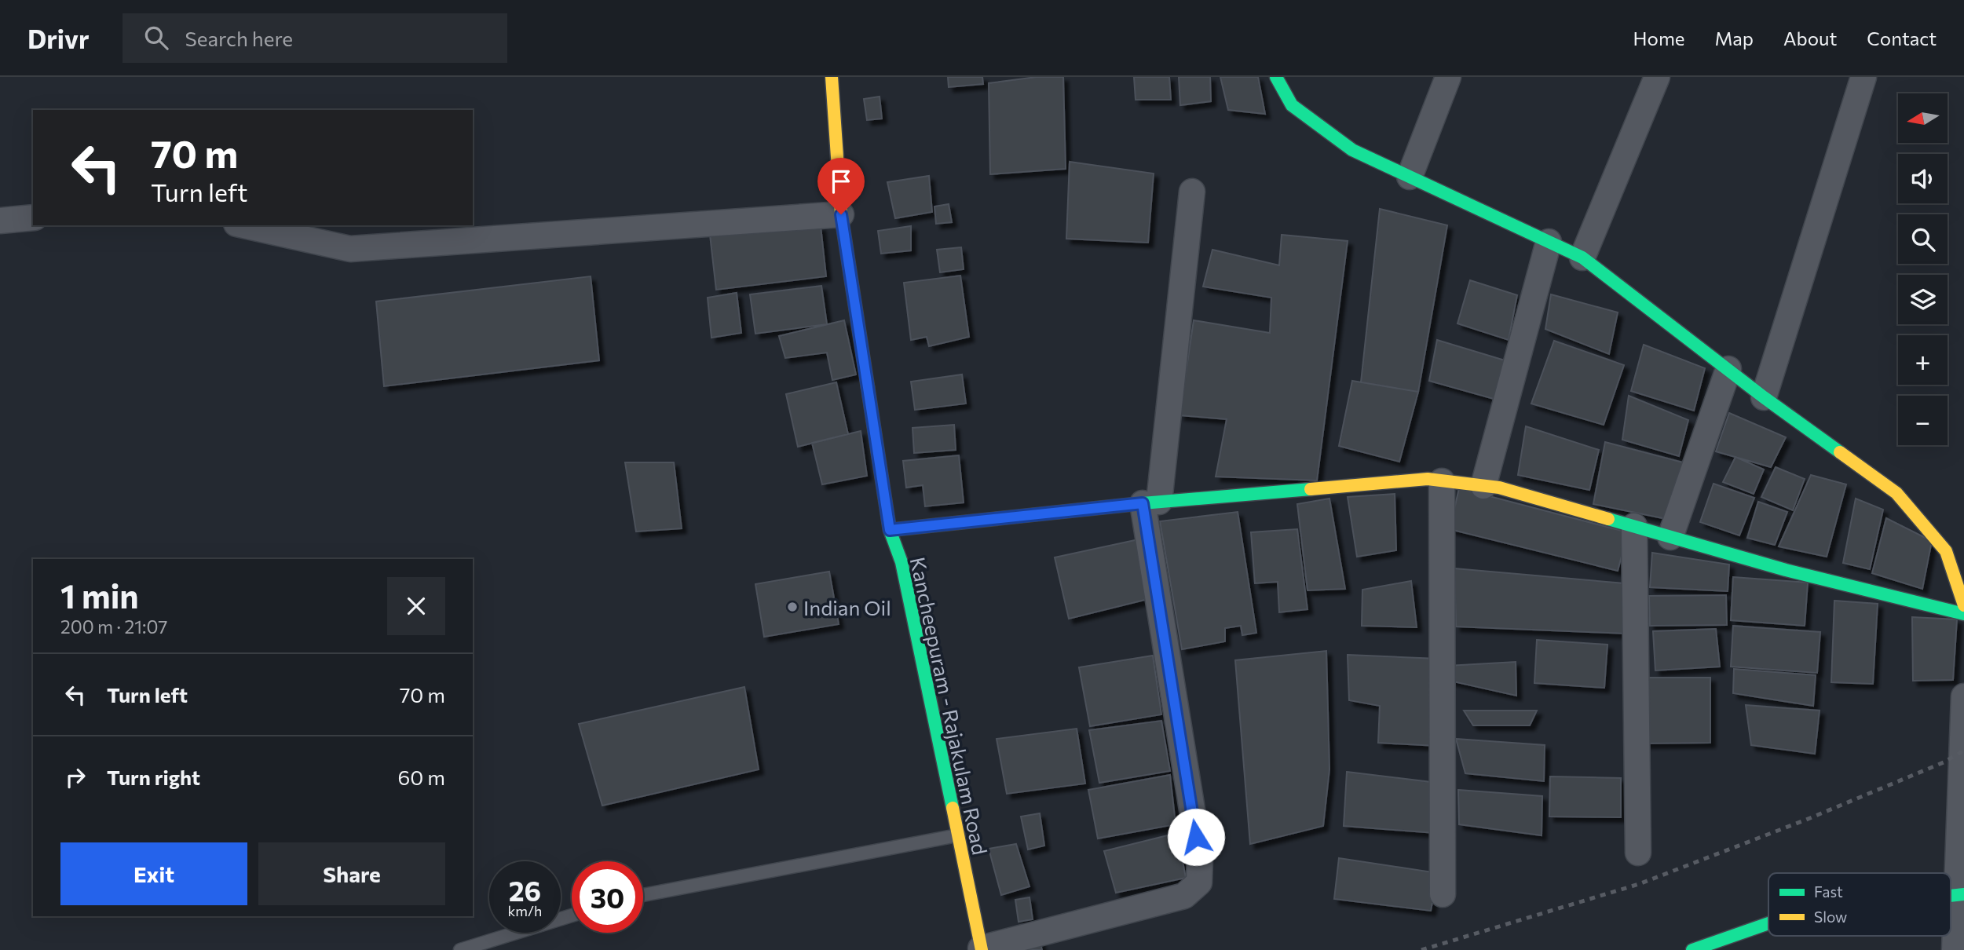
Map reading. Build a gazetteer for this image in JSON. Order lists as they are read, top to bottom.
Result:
{
  "streets": {
    "street": ["Kancheepuram - Rajakulam Road"]
  },
  "places": ["Indian Oil"],
  "legend": ["Fast", "Slow"],
  "north": "left",
  "page": {
    "header": "Drivr",
    "search": "Search here",
    "nav": [
      "Home",
      "Map",
      "About",
      "Contact"
    ],
    "map_buttons": ["+", "−"],
    "turn": ["70 m", "Turn left"],
    "heading": ["1 min", "200 m · 21:07"],
    "list": [
      {
        "name": "Turn left",
        "value": "70 m"
      },
      {
        "name": "Turn right",
        "value": "60 m"
      }
    ],
    "buttons": ["Exit", "Share"],
    "speed": "26 km/h",
    "limit": "30"
  }
}
